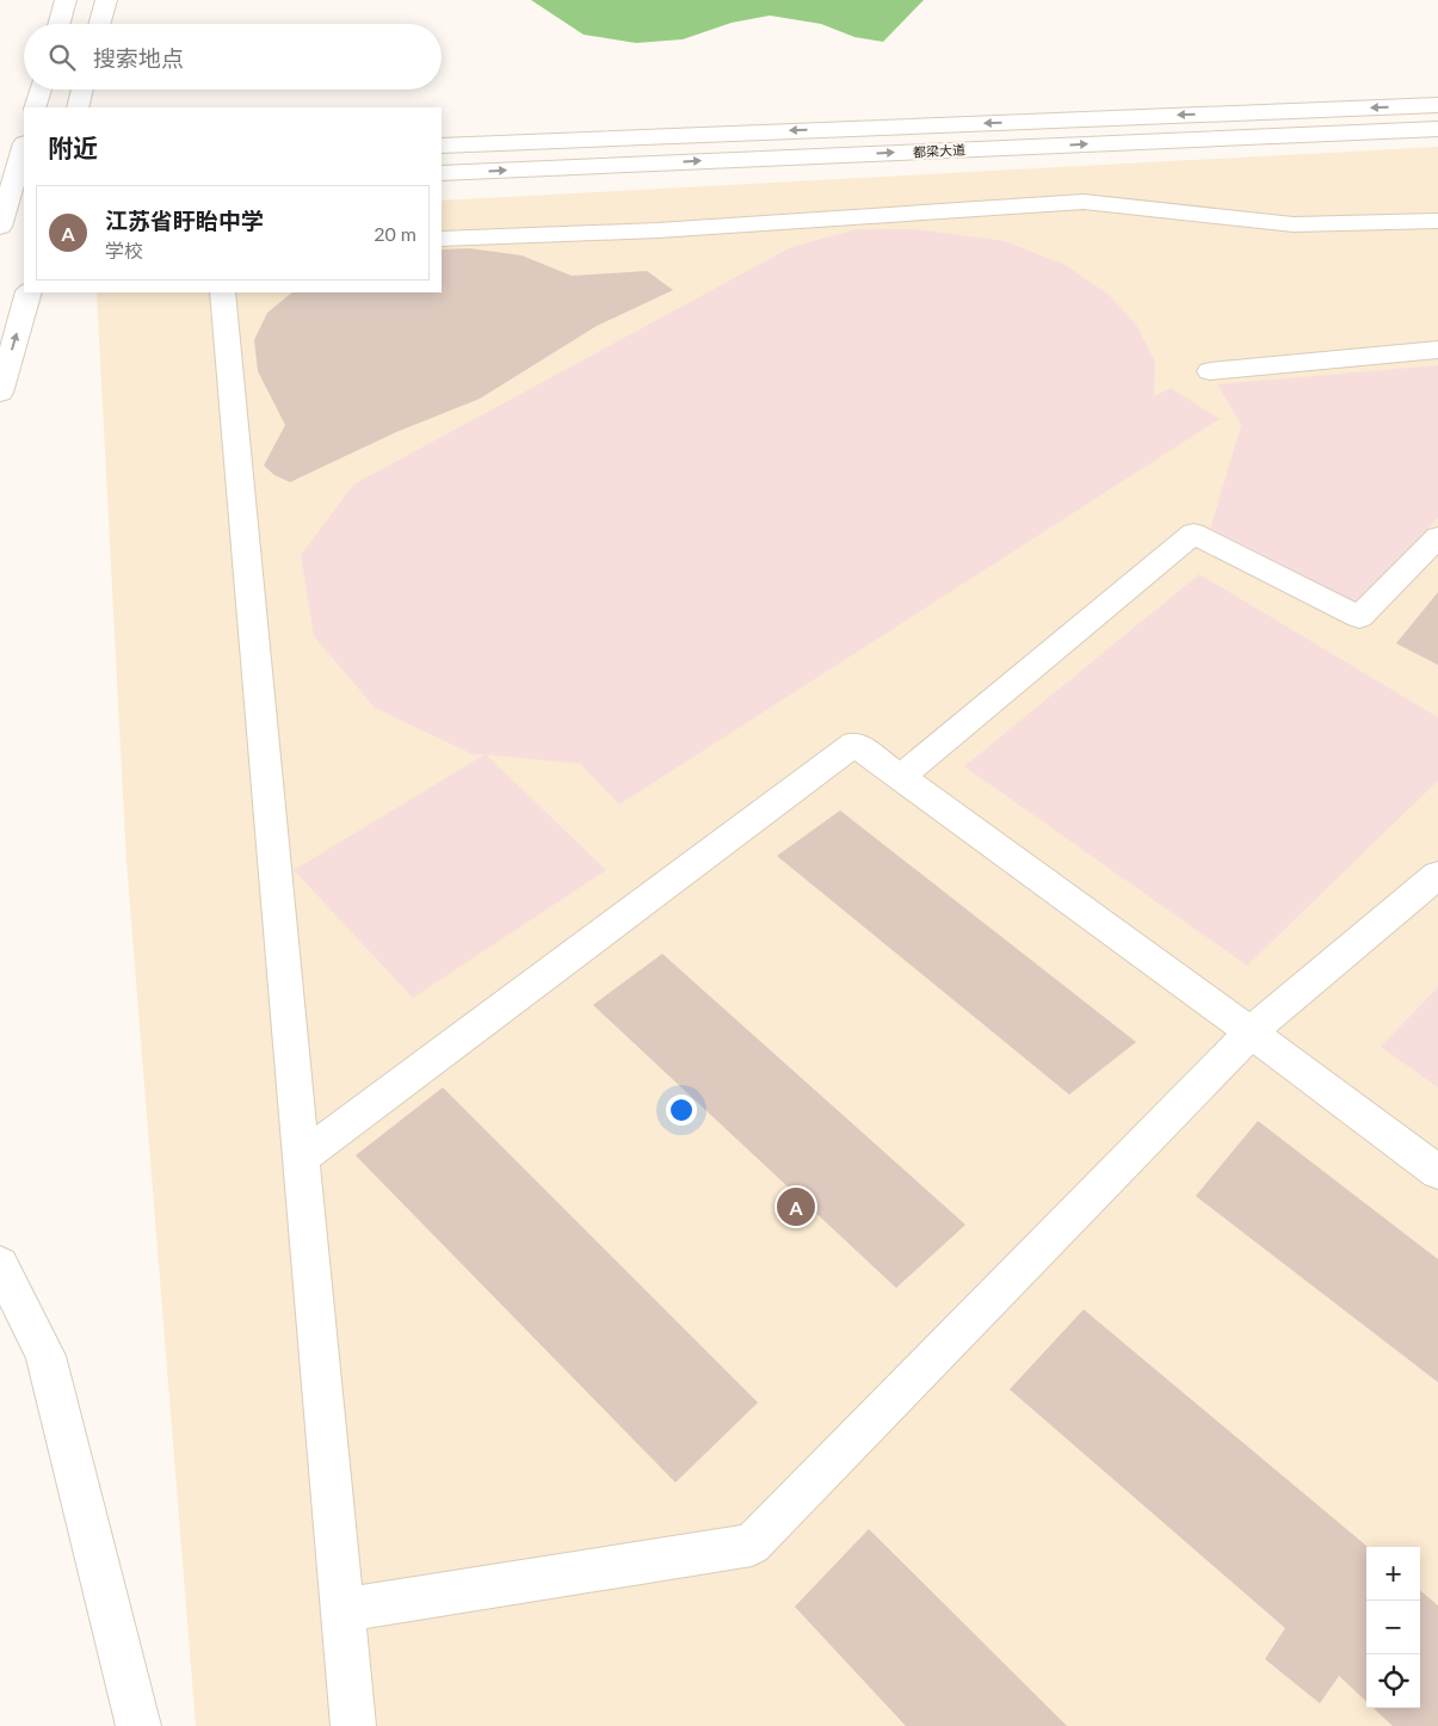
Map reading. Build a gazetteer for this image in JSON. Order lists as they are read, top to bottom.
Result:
{
  "streets": {
    "street": ["都梁大道"]
  },
  "page": {
    "search": "搜索地点",
    "heading": "附近",
    "list": [
      {
        "mark": "A",
        "name": "江苏省盱眙中学",
        "note": "学校",
        "value": "20 m"
      }
    ],
    "pins": "A",
    "map_buttons": ["+", "−"]
  }
}
